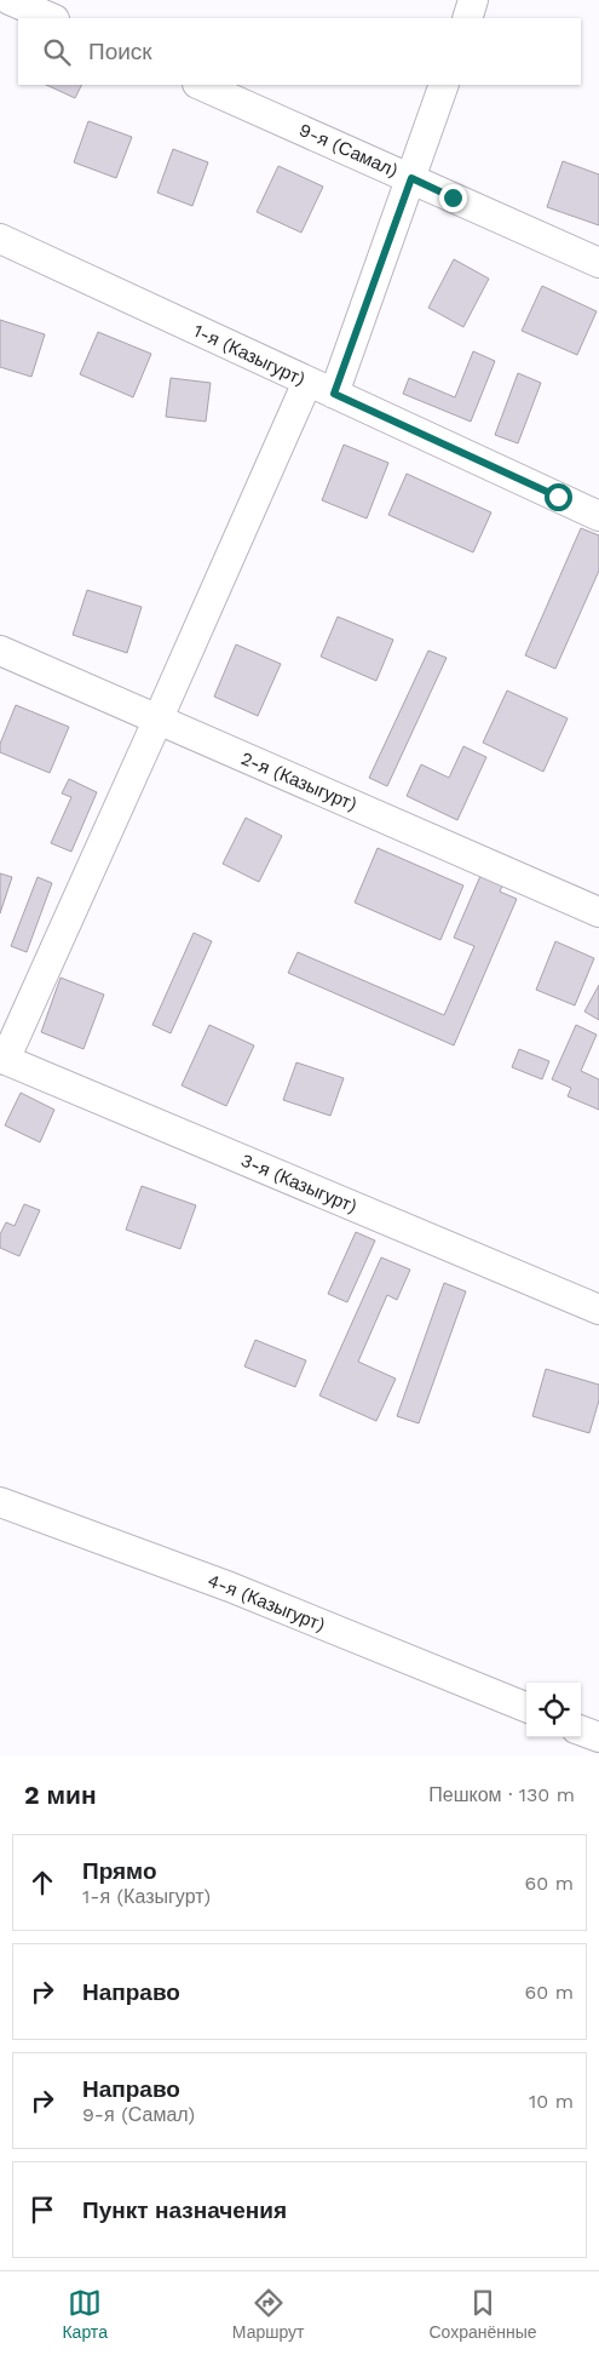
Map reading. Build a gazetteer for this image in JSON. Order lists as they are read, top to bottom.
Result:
{
  "streets": {
    "street": [
      "9-я (Самал)",
      "1-я (Казыгурт)",
      "2-я (Казыгурт)",
      "3-я (Казыгурт)",
      "4-я (Казыгурт)"
    ]
  },
  "page": {
    "search": "Поиск",
    "heading": ["2 мин", "Пешком · 130 m"],
    "list": [
      ["Прямо", "1-я (Казыгурт)", "60 m"],
      ["Направо", "60 m"],
      ["Направо", "9-я (Самал)", "10 m"],
      "Пункт назначения"
    ],
    "nav": ["Карта", "Маршрут", "Сохранённые"]
  }
}
